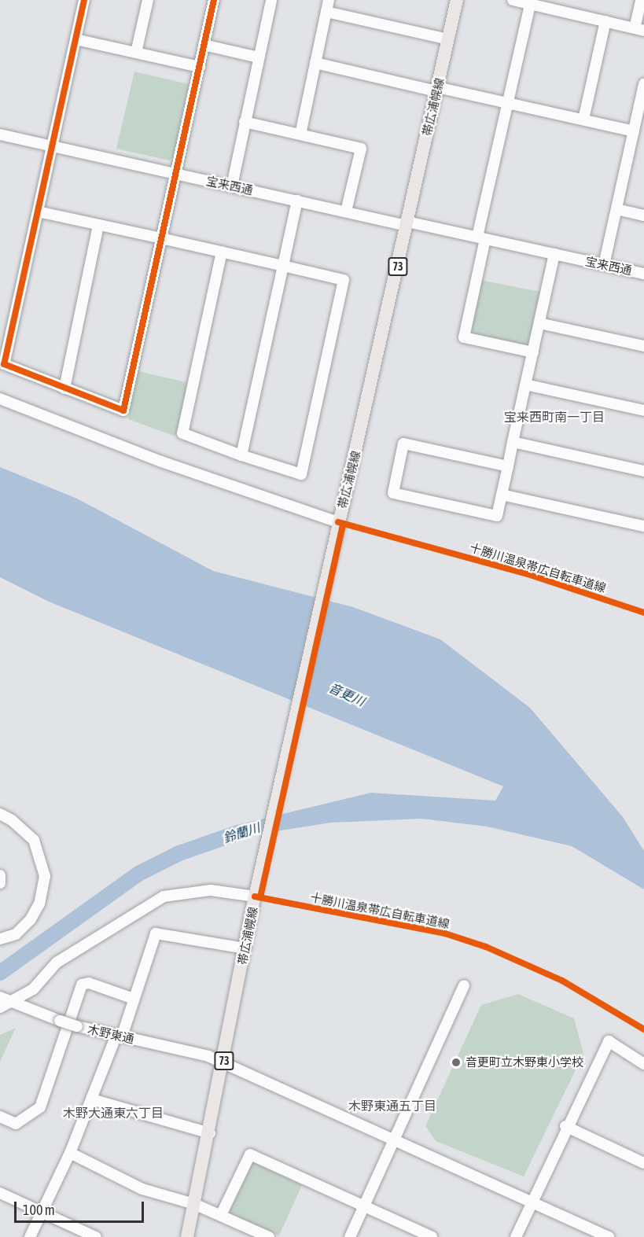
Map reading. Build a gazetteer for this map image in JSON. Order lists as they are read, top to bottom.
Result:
{
  "streets": {
    "main road": ["帯広浦幌線", "73"],
    "street": ["宝来西通", "木野東通"],
    "cycle path": ["十勝川温泉帯広自転車道線"]
  },
  "crossings": [
    ["帯広浦幌線", "宝来西通"],
    ["帯広浦幌線", "木野東通"]
  ],
  "districts": ["宝来西町南一丁目", "木野東通五丁目", "木野大通東六丁目"],
  "water": ["音更川", "鈴蘭川"],
  "places": ["音更町立木野東小学校"],
  "scale_bar": "100 m"
}
